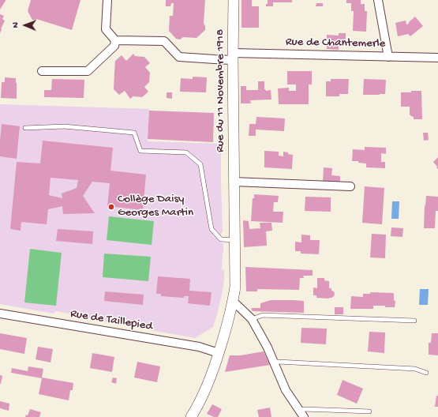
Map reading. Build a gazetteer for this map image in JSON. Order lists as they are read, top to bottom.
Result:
{
  "streets": {
    "street": ["Rue de Chantemerle", "Rue du 11 Novembre 1918", "Rue de Taillepied"]
  },
  "crossings": [
    ["Rue de Chantemerle", "Rue du 11 Novembre 1918"],
    ["Rue du 11 Novembre 1918", "Rue de Taillepied"]
  ],
  "places": ["Collège Daisy Georges Martin"],
  "north": "left"
}
